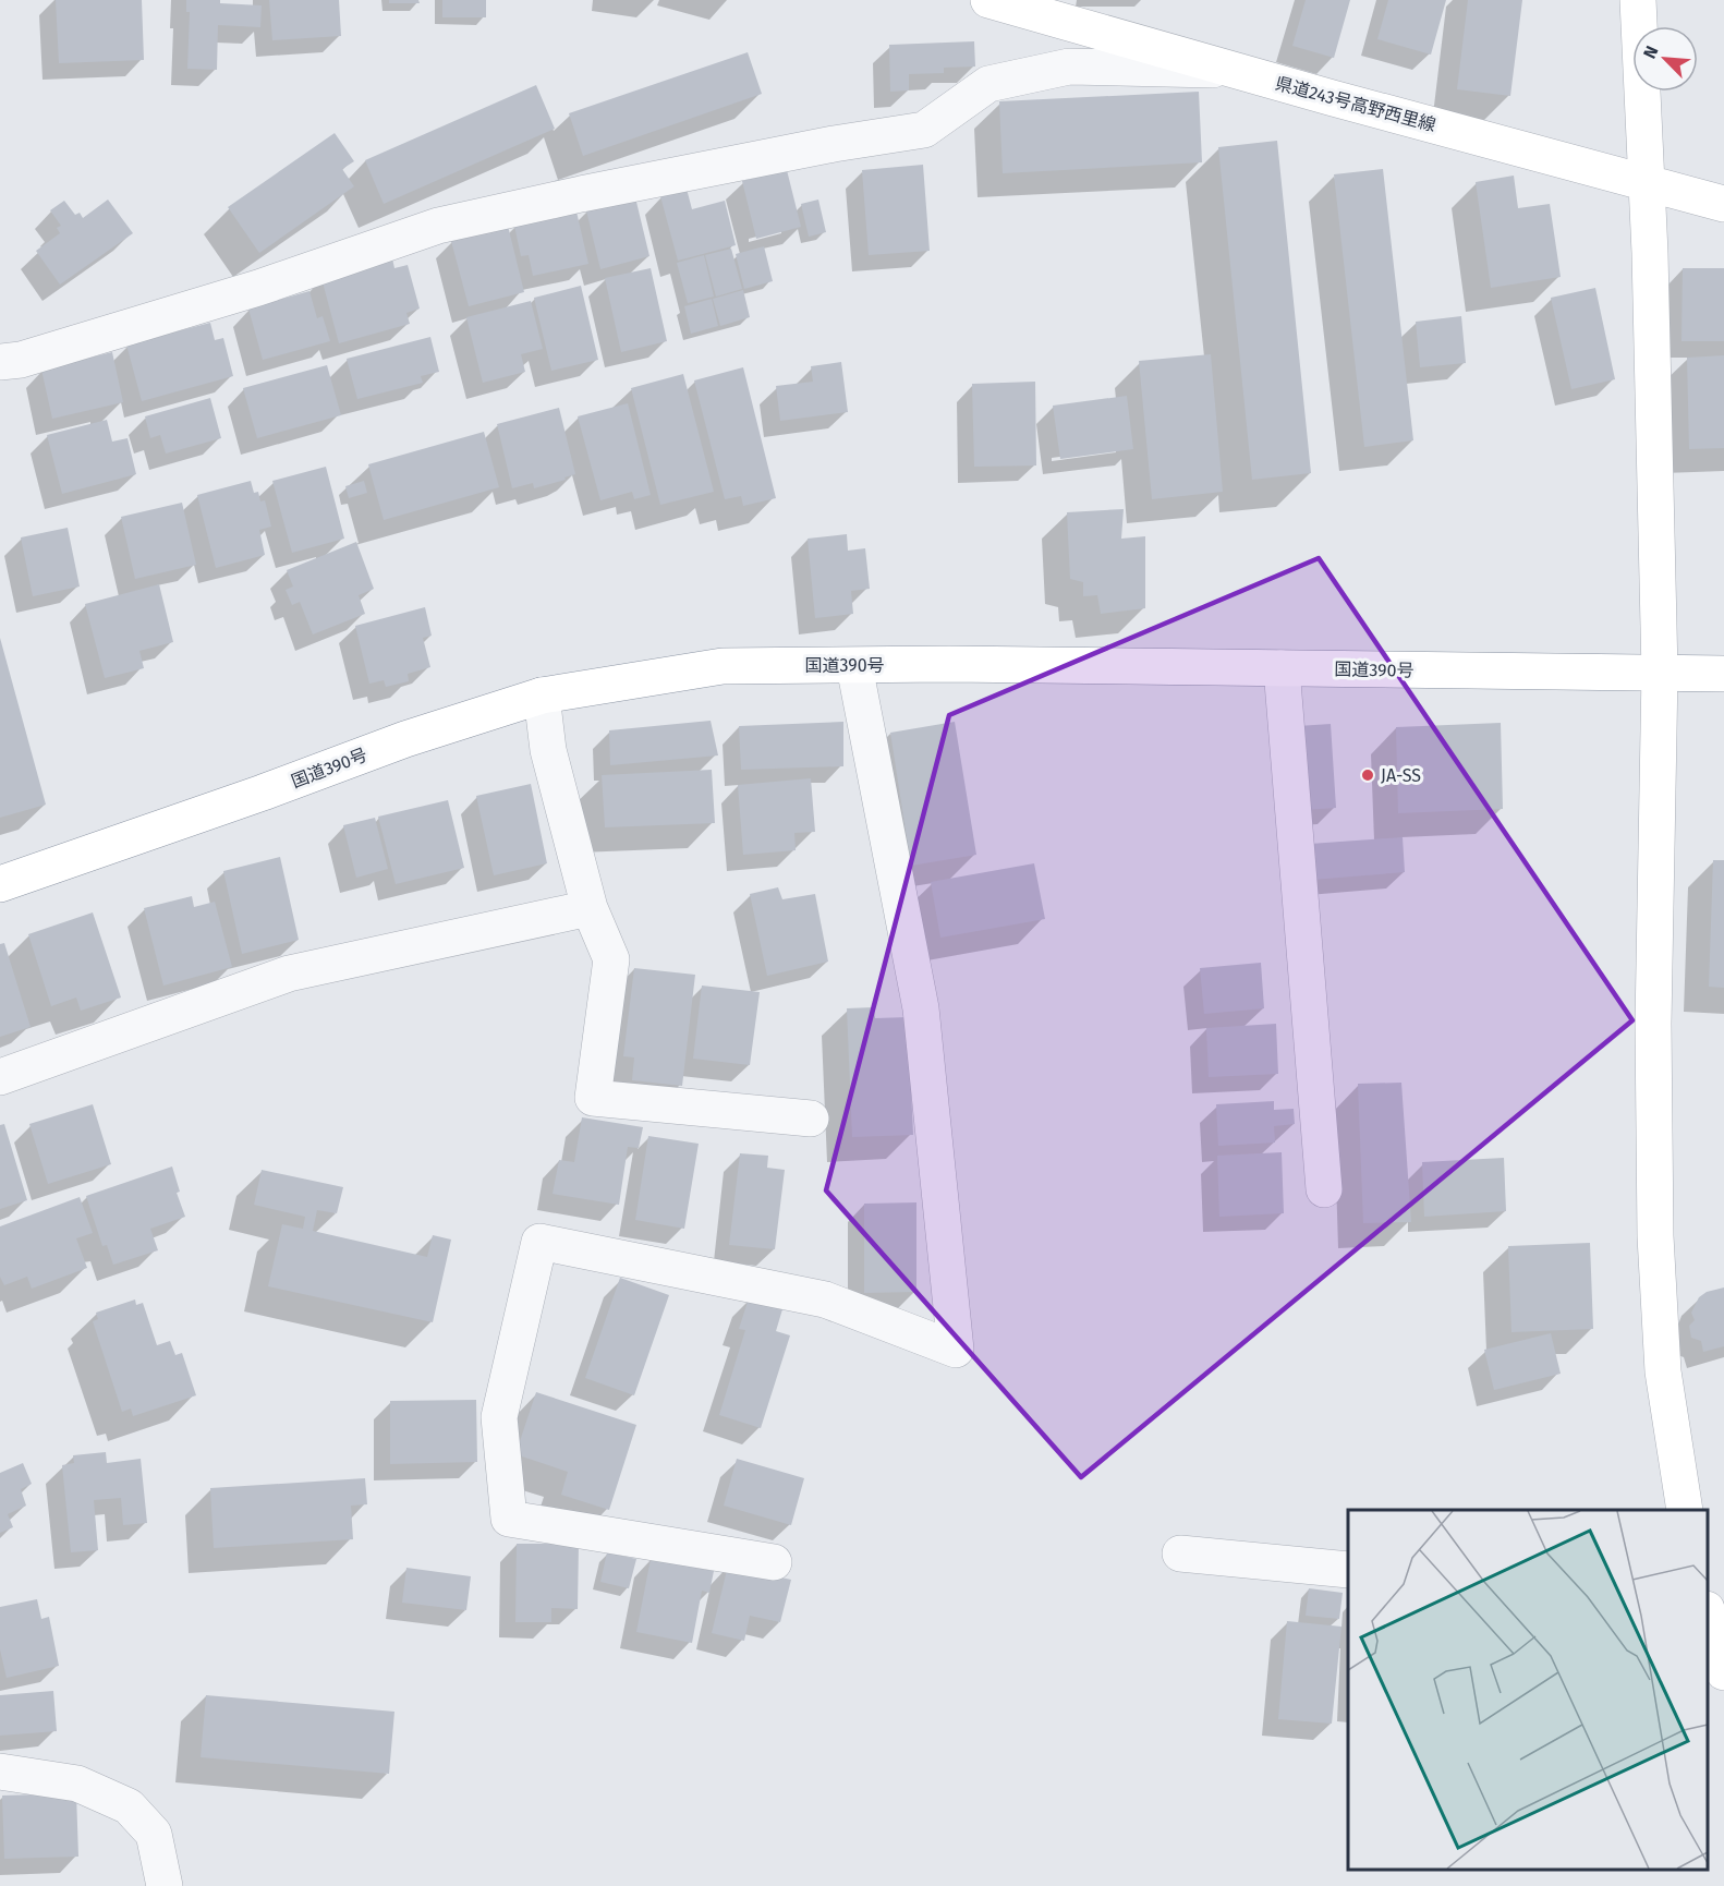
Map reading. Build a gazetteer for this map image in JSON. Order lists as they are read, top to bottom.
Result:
{
  "streets": {
    "main road": ["県道243号高野西里線", "国道390号"]
  },
  "places": ["JA-SS"],
  "north": "top left"
}
